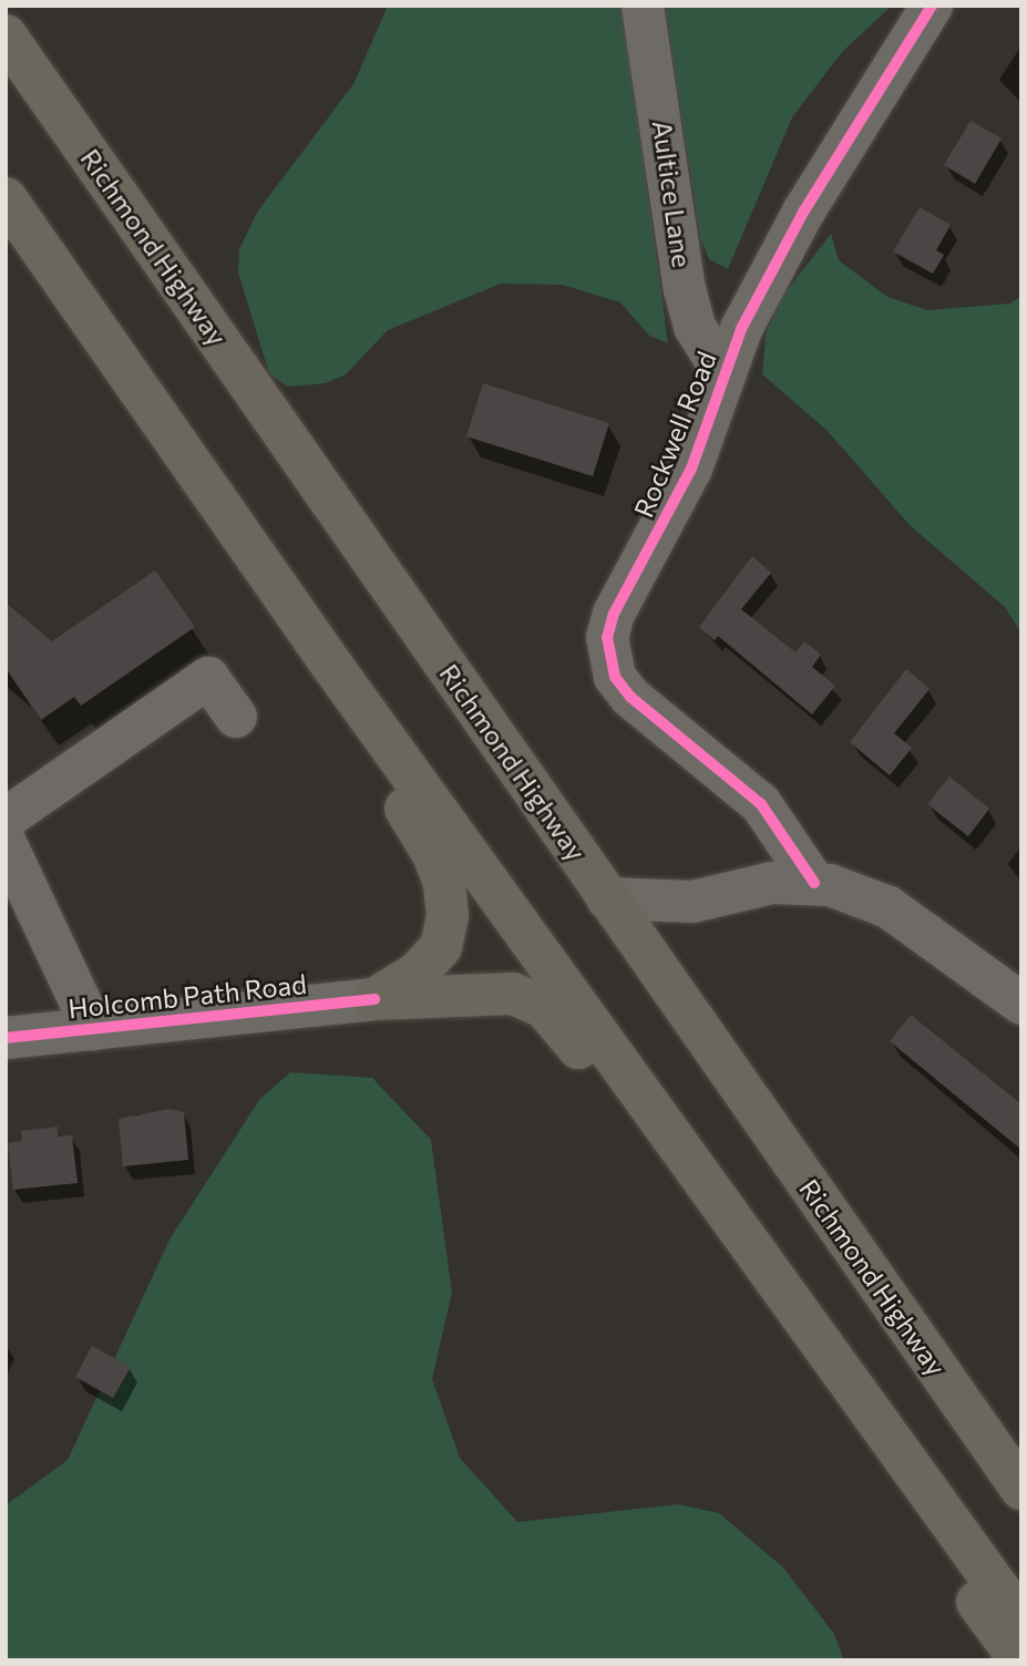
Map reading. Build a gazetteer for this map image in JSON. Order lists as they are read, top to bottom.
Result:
{
  "streets": {
    "highway": ["Richmond Highway"],
    "street": ["Aultice Lane", "Rockwell Road", "Holcomb Path Road"]
  },
  "crossings": [
    ["Aultice Lane", "Rockwell Road"]
  ]
}
